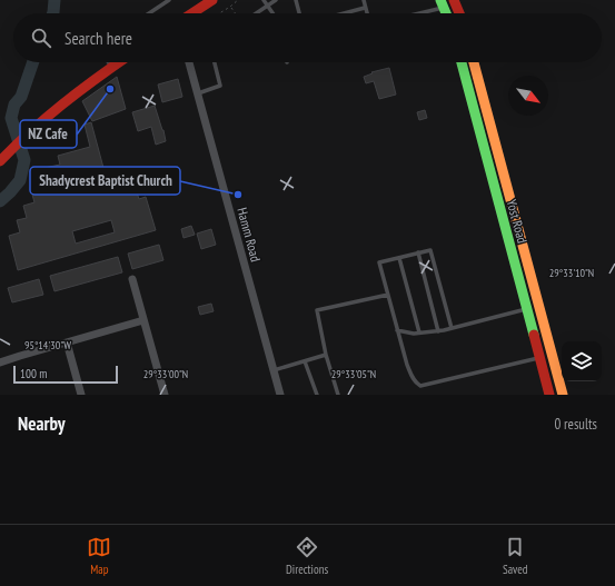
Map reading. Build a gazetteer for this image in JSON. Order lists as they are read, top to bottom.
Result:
{
  "streets": {
    "main road": ["Yost Road"],
    "street": ["Hamm Road"]
  },
  "places": ["NZ Cafe", "Shadycrest Baptist Church"],
  "scale_bar": "100 m",
  "north": "bottom right",
  "page": {
    "search": "Search here",
    "scale": "100 m",
    "heading": ["Nearby", "0 results"],
    "nav": ["Map", "Directions", "Saved"]
  },
  "coordinates": [
    "29°33'10\"N",
    "95°14'30\"W",
    "29°33'00\"N",
    "29°33'05\"N"
  ]
}
